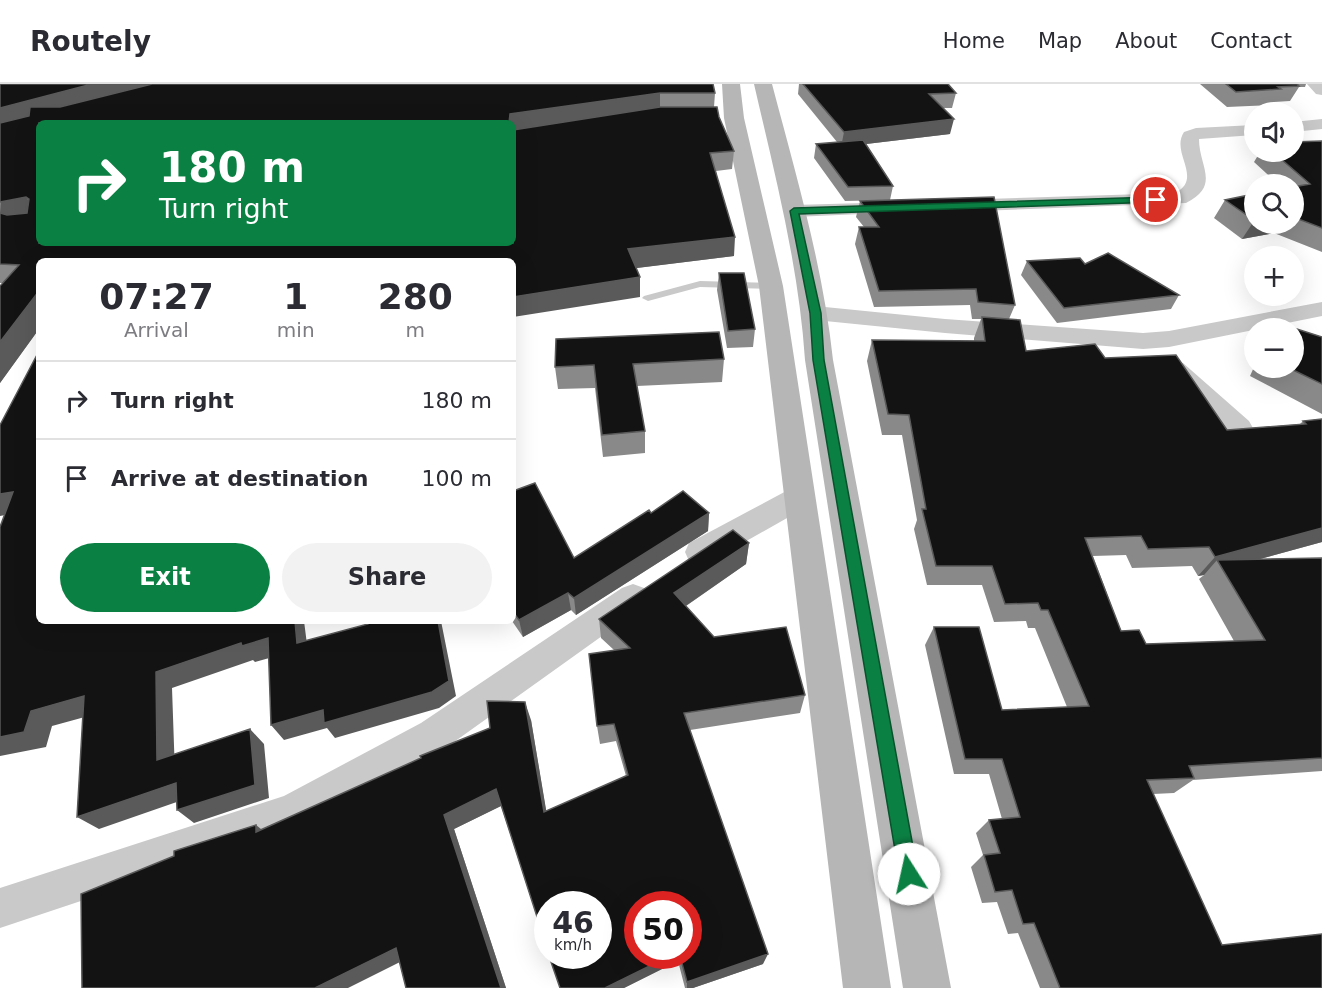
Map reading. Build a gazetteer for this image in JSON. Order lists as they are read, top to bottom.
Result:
{
  "page": {
    "header": "Routely",
    "nav": [
      "Home",
      "Map",
      "About",
      "Contact"
    ],
    "map_buttons": ["+", "−"],
    "turn": ["180 m", "Turn right"],
    "eta": [
      "07:27",
      "Arrival",
      "1",
      "min",
      "280",
      "m"
    ],
    "list": [
      {
        "name": "Turn right",
        "value": "180 m"
      },
      {
        "name": "Arrive at destination",
        "value": "100 m"
      }
    ],
    "buttons": ["Exit", "Share"],
    "speed": "46 km/h",
    "limit": "50"
  }
}
